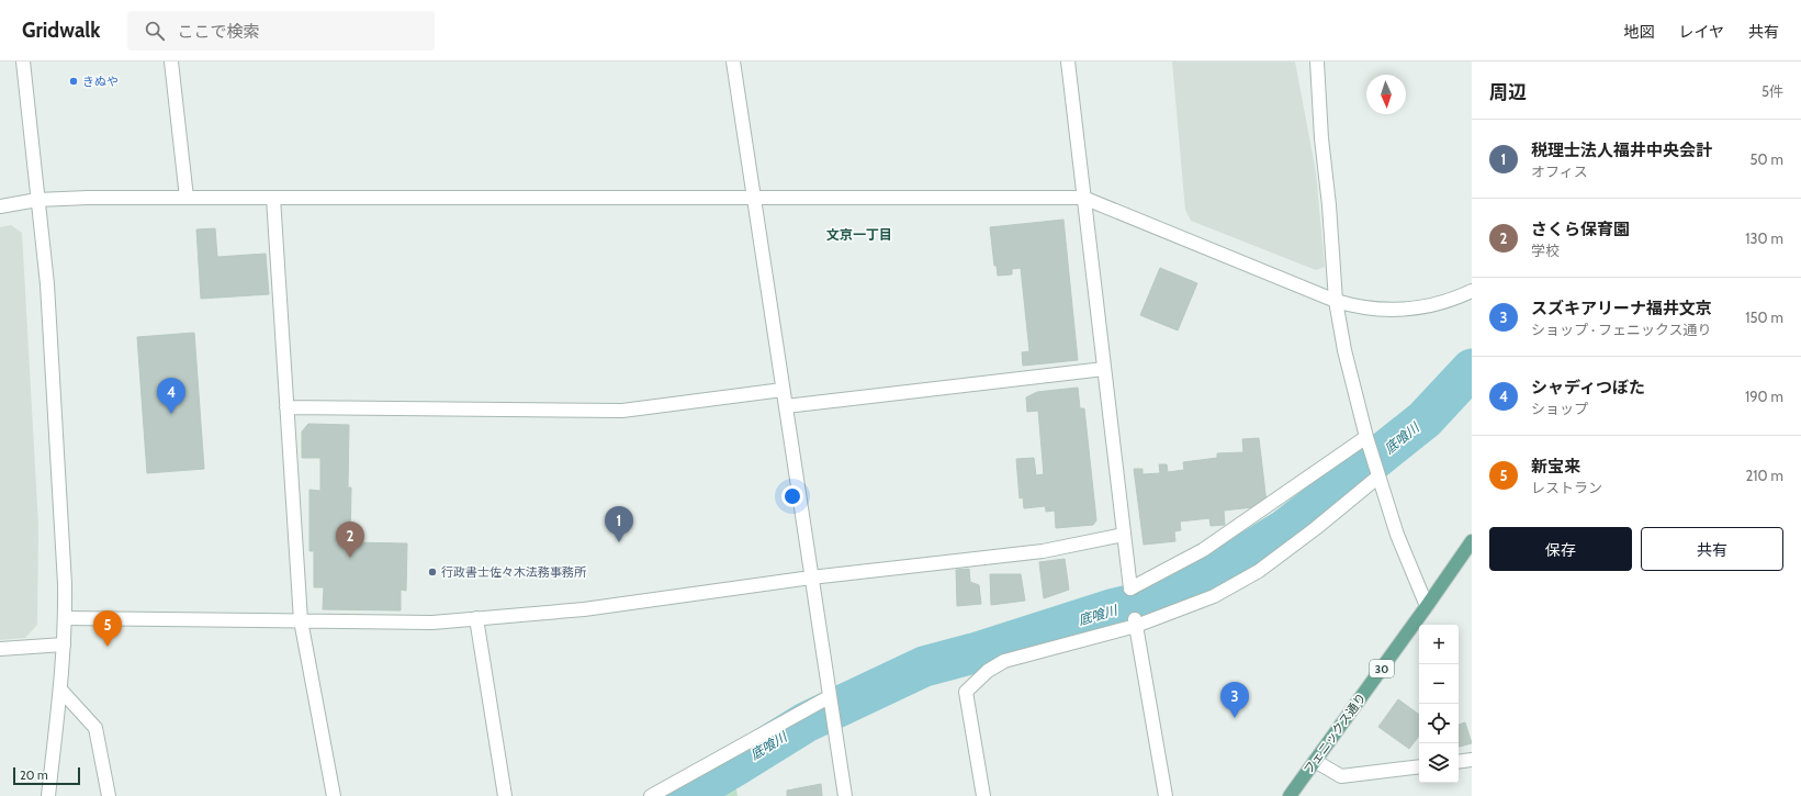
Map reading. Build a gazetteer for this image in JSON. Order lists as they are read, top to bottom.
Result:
{
  "streets": {
    "main road": ["30", "フェニックス通り"]
  },
  "districts": ["文京一丁目"],
  "water": ["底喰川"],
  "places": ["きぬや", "行政書士佐々木法務事務所"],
  "scale_bar": "20 m",
  "north": "bottom",
  "page": {
    "header": "Gridwalk",
    "search": "ここで検索",
    "nav": ["地図", "レイヤ", "共有"],
    "heading": ["周辺", "5件"],
    "list": [
      {
        "mark": "1",
        "name": "税理士法人福井中央会計",
        "note": "オフィス",
        "value": "50 m"
      },
      {
        "mark": "2",
        "name": "さくら保育園",
        "note": "学校",
        "value": "130 m"
      },
      {
        "mark": "3",
        "name": "スズキアリーナ福井文京",
        "note": "ショップ · フェニックス通り",
        "value": "150 m"
      },
      {
        "mark": "4",
        "name": "シャディつぼた",
        "note": "ショップ",
        "value": "190 m"
      },
      {
        "mark": "5",
        "name": "新宝来",
        "note": "レストラン",
        "value": "210 m"
      }
    ],
    "pins": [
      "4",
      "1",
      "2",
      "5",
      "3"
    ],
    "buttons": ["保存", "共有"],
    "map_buttons": ["+", "−"],
    "scale": "20 m"
  }
}
